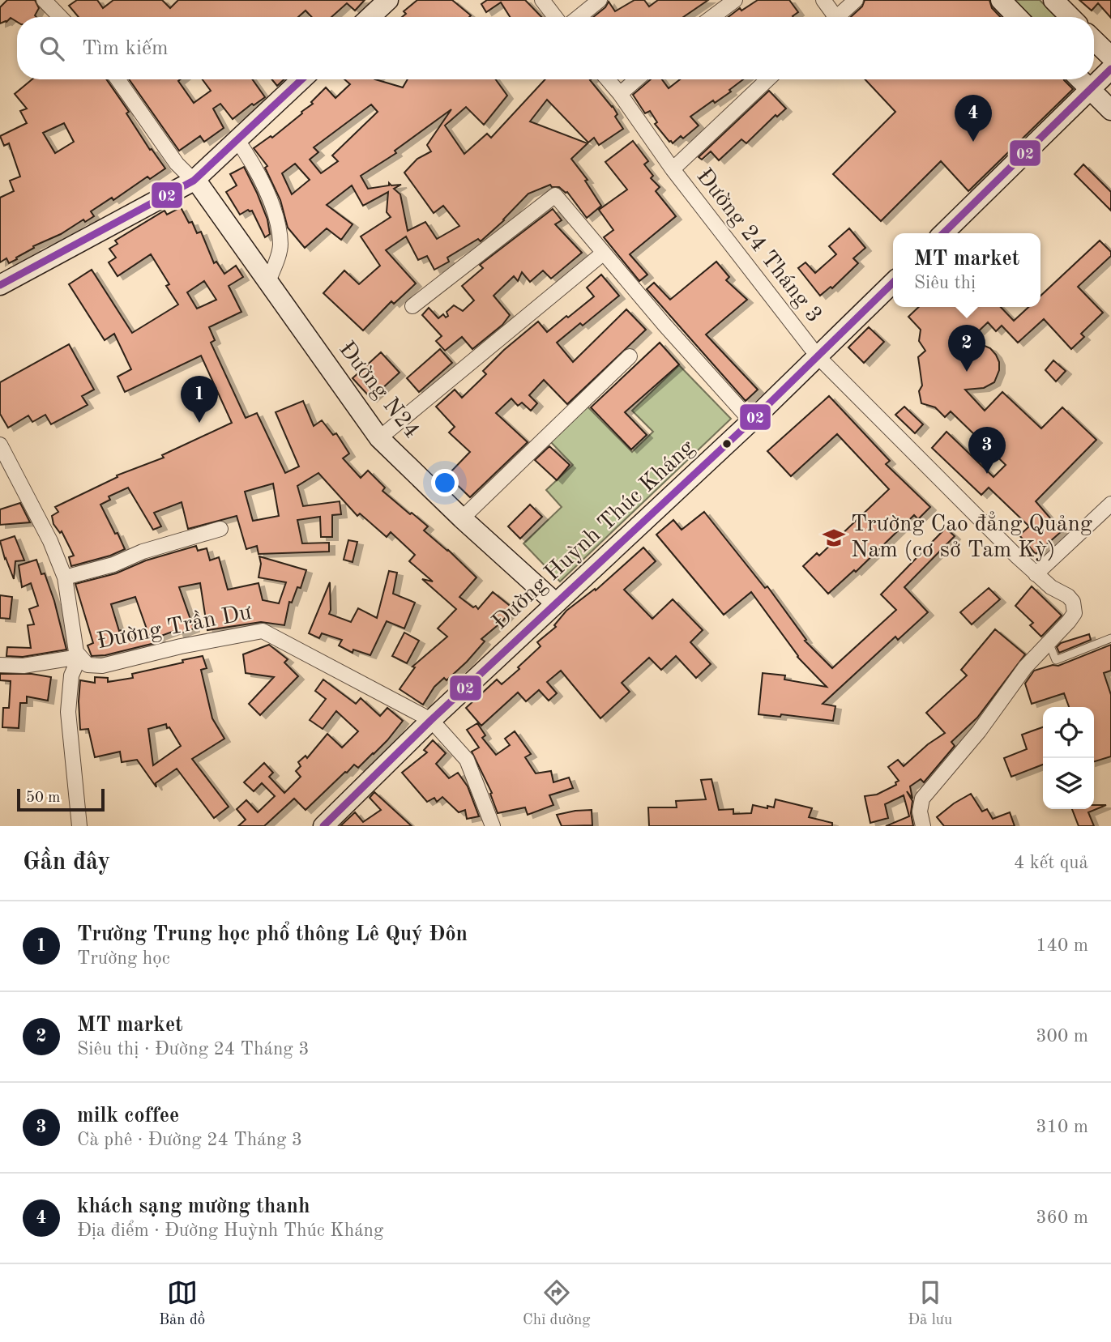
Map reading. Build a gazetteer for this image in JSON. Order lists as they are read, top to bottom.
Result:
{
  "streets": {
    "street": [
      "Đường 24 Tháng 3",
      "Đường N24",
      "Đường Huỳnh Thúc Kháng",
      "Đường Trần Dư"
    ]
  },
  "crossings": [
    ["Đường 24 Tháng 3", "Đường Huỳnh Thúc Kháng"],
    ["Đường N24", "Đường Huỳnh Thúc Kháng"],
    ["Đường Huỳnh Thúc Kháng", "Đường Trần Dư"]
  ],
  "places": {
    "school or university": ["Trường Cao đẳng Quảng Nam (cơ sở Tam Kỳ)"]
  },
  "lines": ["transit line 02"],
  "scale_bar": "50 m",
  "page": {
    "search": "Tìm kiếm",
    "pins": [
      "4",
      "2",
      "1",
      "3"
    ],
    "popup": ["MT market", "Siêu thị"],
    "scale": "50 m",
    "heading": ["Gần đây", "4 kết quả"],
    "list": [
      {
        "mark": "1",
        "name": "Trường Trung học phổ thông Lê Quý Đôn",
        "note": "Trường học",
        "value": "140 m"
      },
      {
        "mark": "2",
        "name": "MT market",
        "note": "Siêu thị · Đường 24 Tháng 3",
        "value": "300 m"
      },
      {
        "mark": "3",
        "name": "milk coffee",
        "note": "Cà phê · Đường 24 Tháng 3",
        "value": "310 m"
      },
      {
        "mark": "4",
        "name": "khách sạng mường thanh",
        "note": "Địa điểm · Đường Huỳnh Thúc Kháng",
        "value": "360 m"
      }
    ],
    "nav": ["Bản đồ", "Chỉ đường", "Đã lưu"]
  }
}
